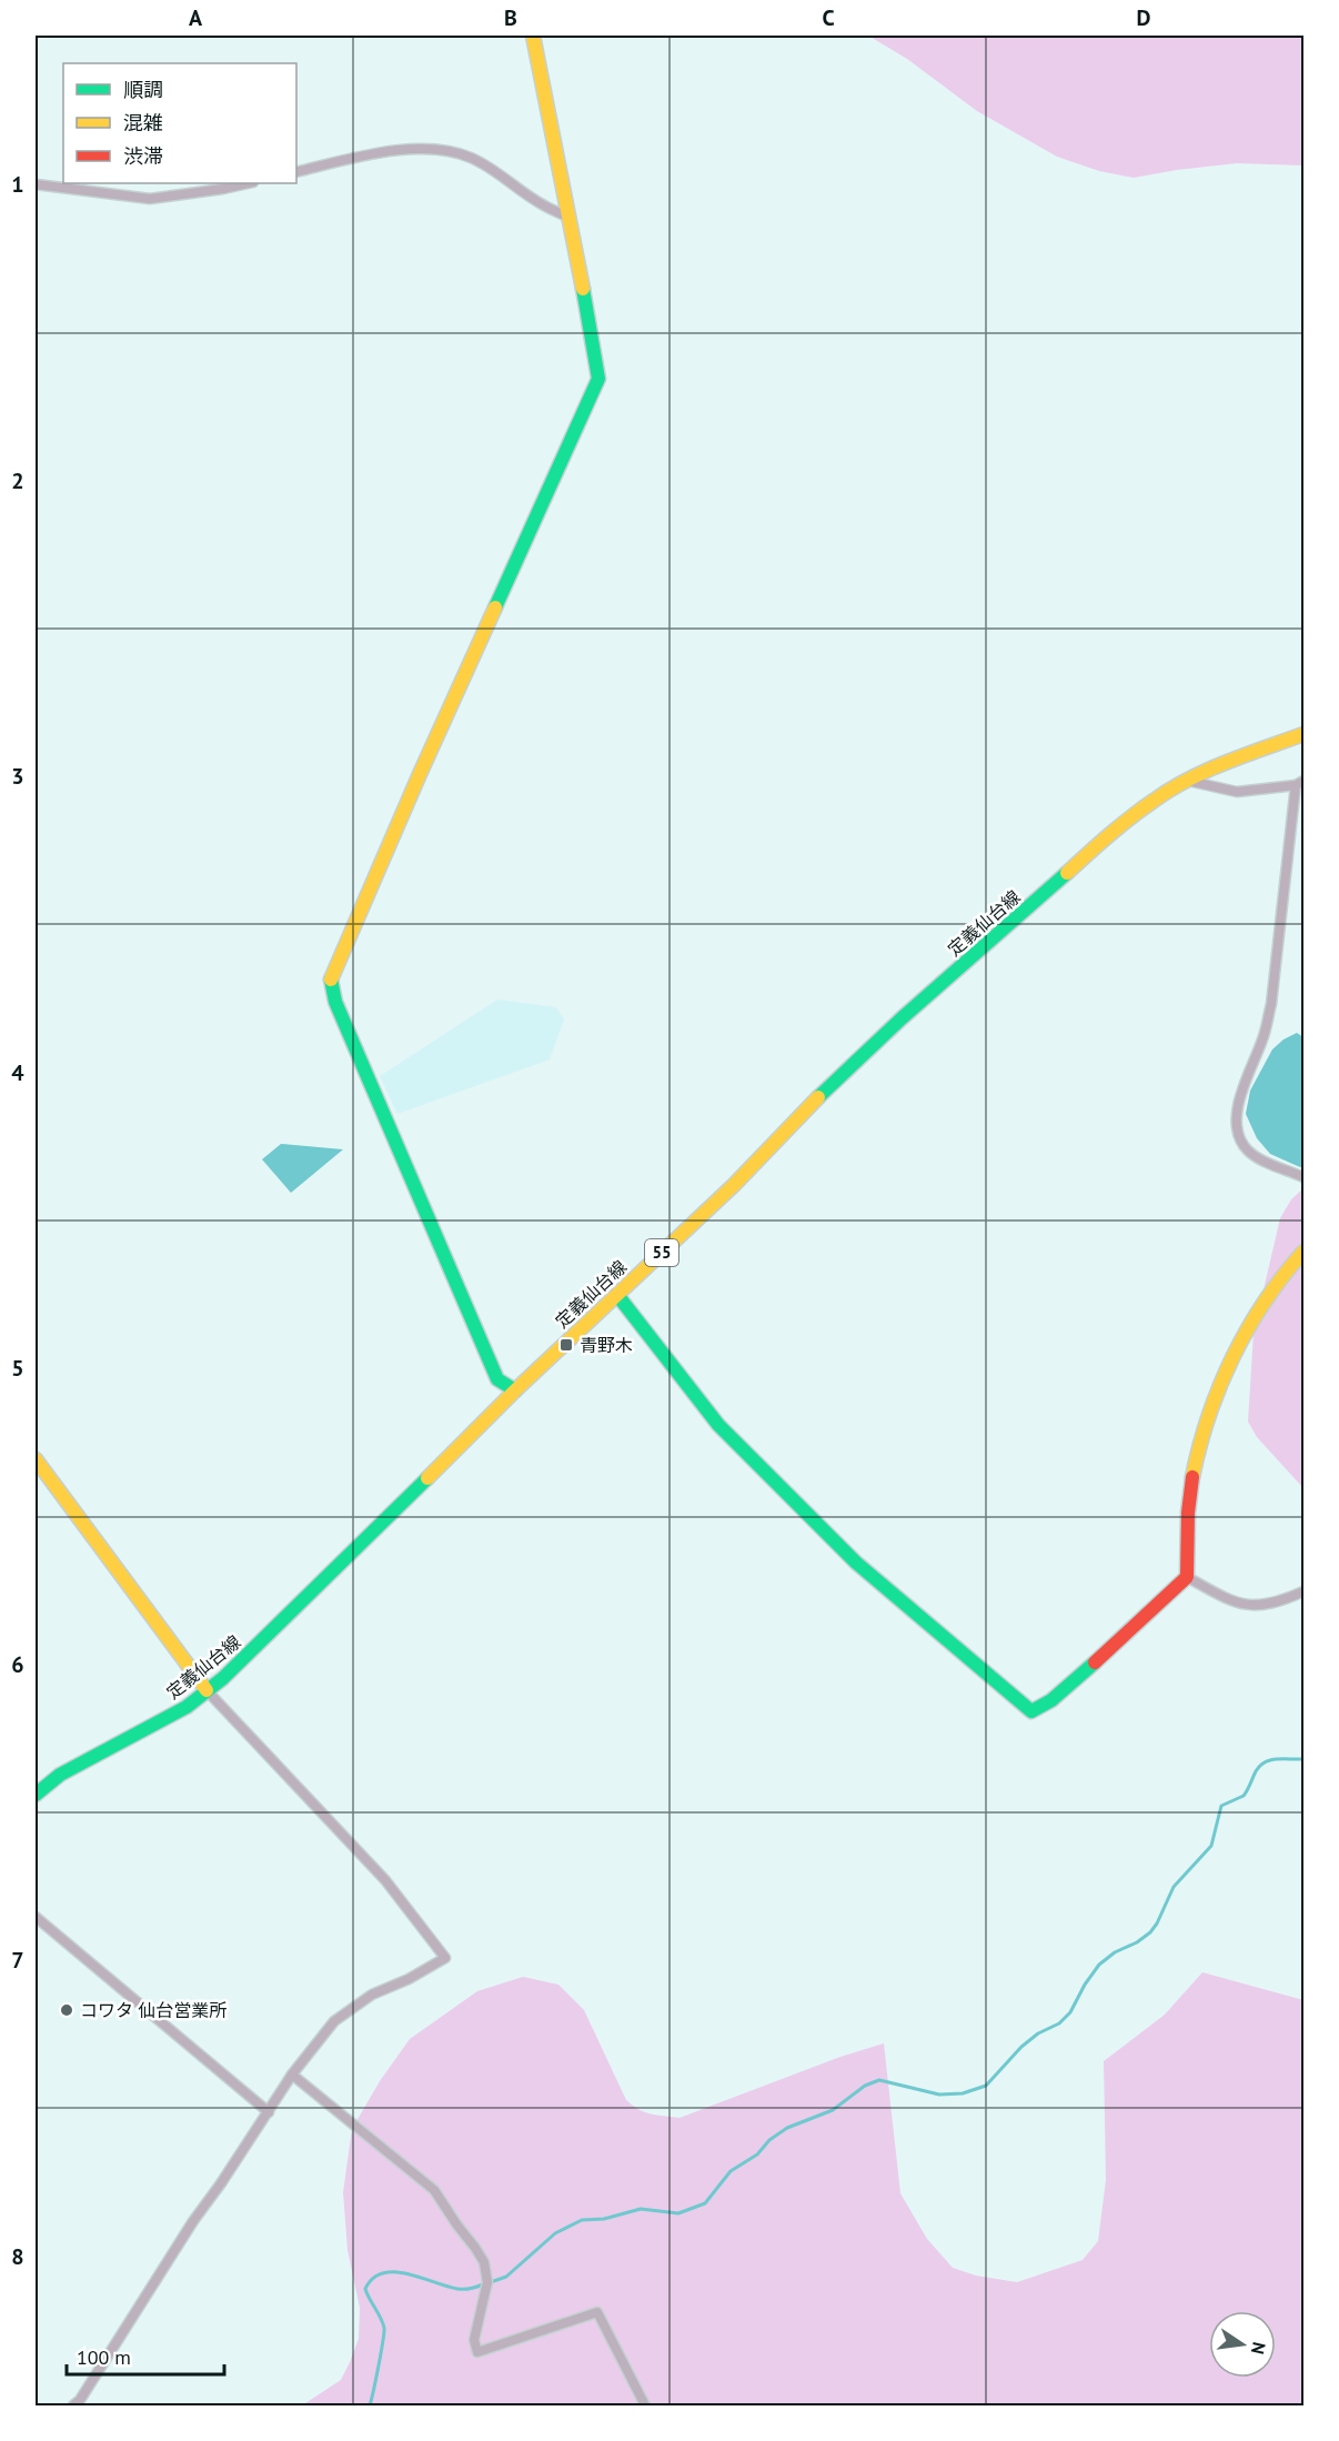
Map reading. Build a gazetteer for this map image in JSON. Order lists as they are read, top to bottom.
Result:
{
  "streets": {
    "street": ["定義仙台線", "55"]
  },
  "places": {
    "transit": ["青野木"],
    "other": ["コワタ 仙台営業所"]
  },
  "legend": ["順調", "混雑", "渋滞"],
  "scale_bar": "100 m",
  "north": "right",
  "grid": {
    "columns": [
      "A",
      "B",
      "C",
      "D"
    ],
    "rows": [
      "1",
      "2",
      "3",
      "4",
      "5",
      "6",
      "7",
      "8"
    ]
  }
}
